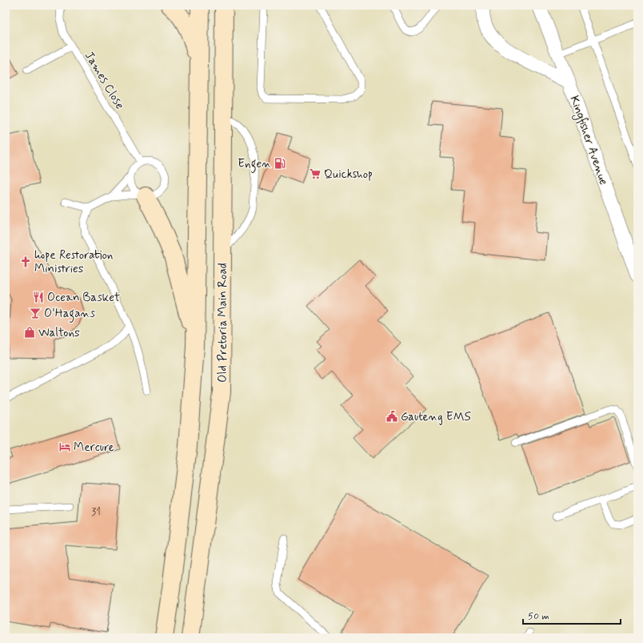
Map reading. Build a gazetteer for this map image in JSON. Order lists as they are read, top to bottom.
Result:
{
  "streets": {
    "main road": ["Old Pretoria Main Road"],
    "street": ["Kingfisher Avenue"],
    "lane": ["James Close"]
  },
  "places": {
    "fuel station": ["Engen"],
    "supermarket": ["Quickshop"],
    "church": ["hope Restoration Ministries"],
    "restaurant": ["Ocean Basket"],
    "bar": ["O'Hagans"],
    "shop": ["Waltons"],
    "public building": ["Gauteng EMS"],
    "hotel": ["Mercure"]
  },
  "house_numbers": ["31"],
  "scale_bar": "50 m"
}
